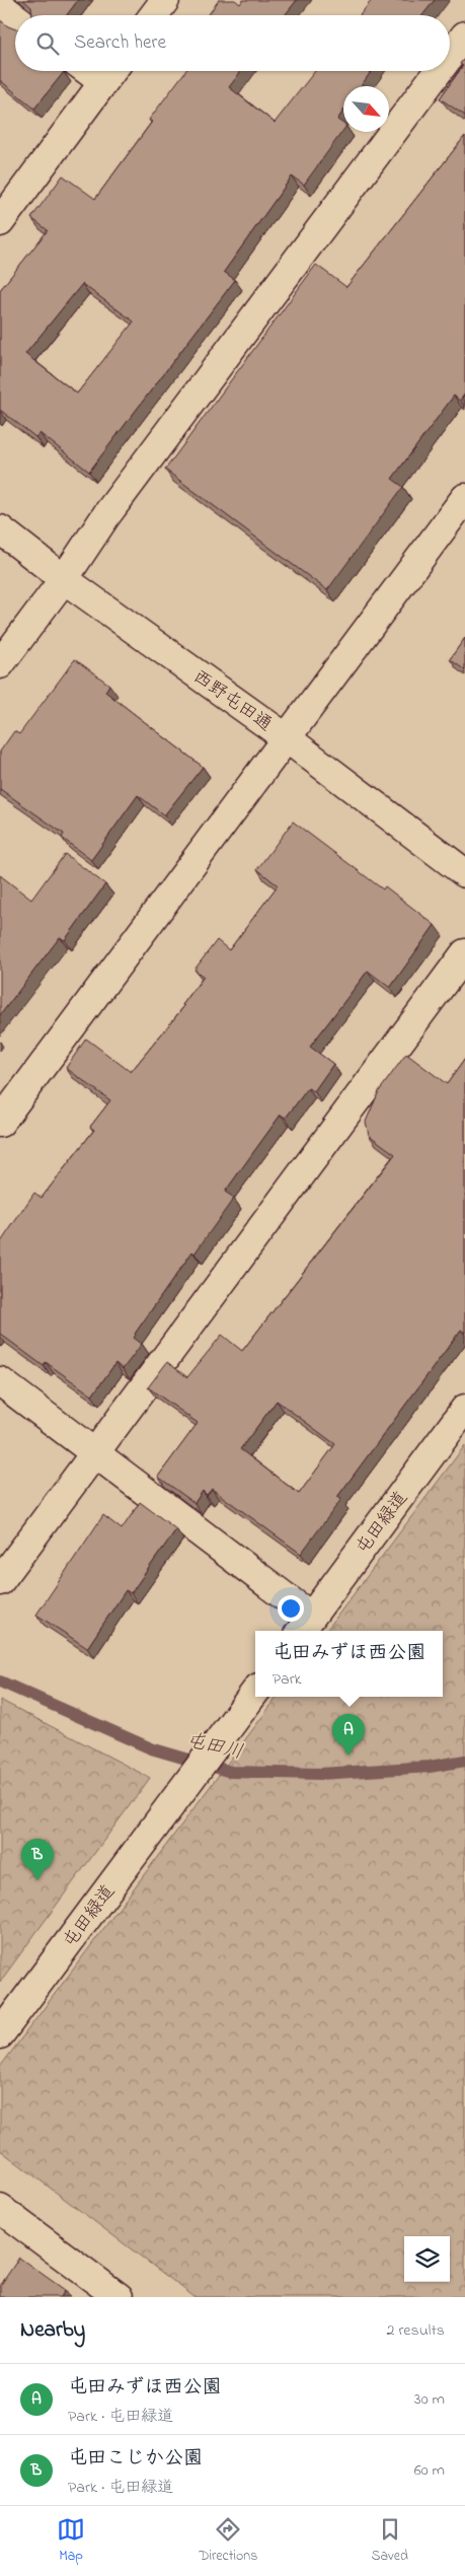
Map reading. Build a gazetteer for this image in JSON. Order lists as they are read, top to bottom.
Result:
{
  "streets": {
    "street": ["西野屯田通", "屯田緑道"]
  },
  "water": ["屯田川"],
  "north": "bottom right",
  "page": {
    "search": "Search here",
    "popup": ["屯田みずほ西公園", "Park"],
    "pins": ["A", "B"],
    "heading": ["Nearby", "2 results"],
    "list": [
      {
        "mark": "A",
        "name": "屯田みずほ西公園",
        "note": "Park · 屯田緑道",
        "value": "30 m"
      },
      {
        "mark": "B",
        "name": "屯田こじか公園",
        "note": "Park · 屯田緑道",
        "value": "60 m"
      }
    ],
    "nav": ["Map", "Directions", "Saved"]
  }
}
